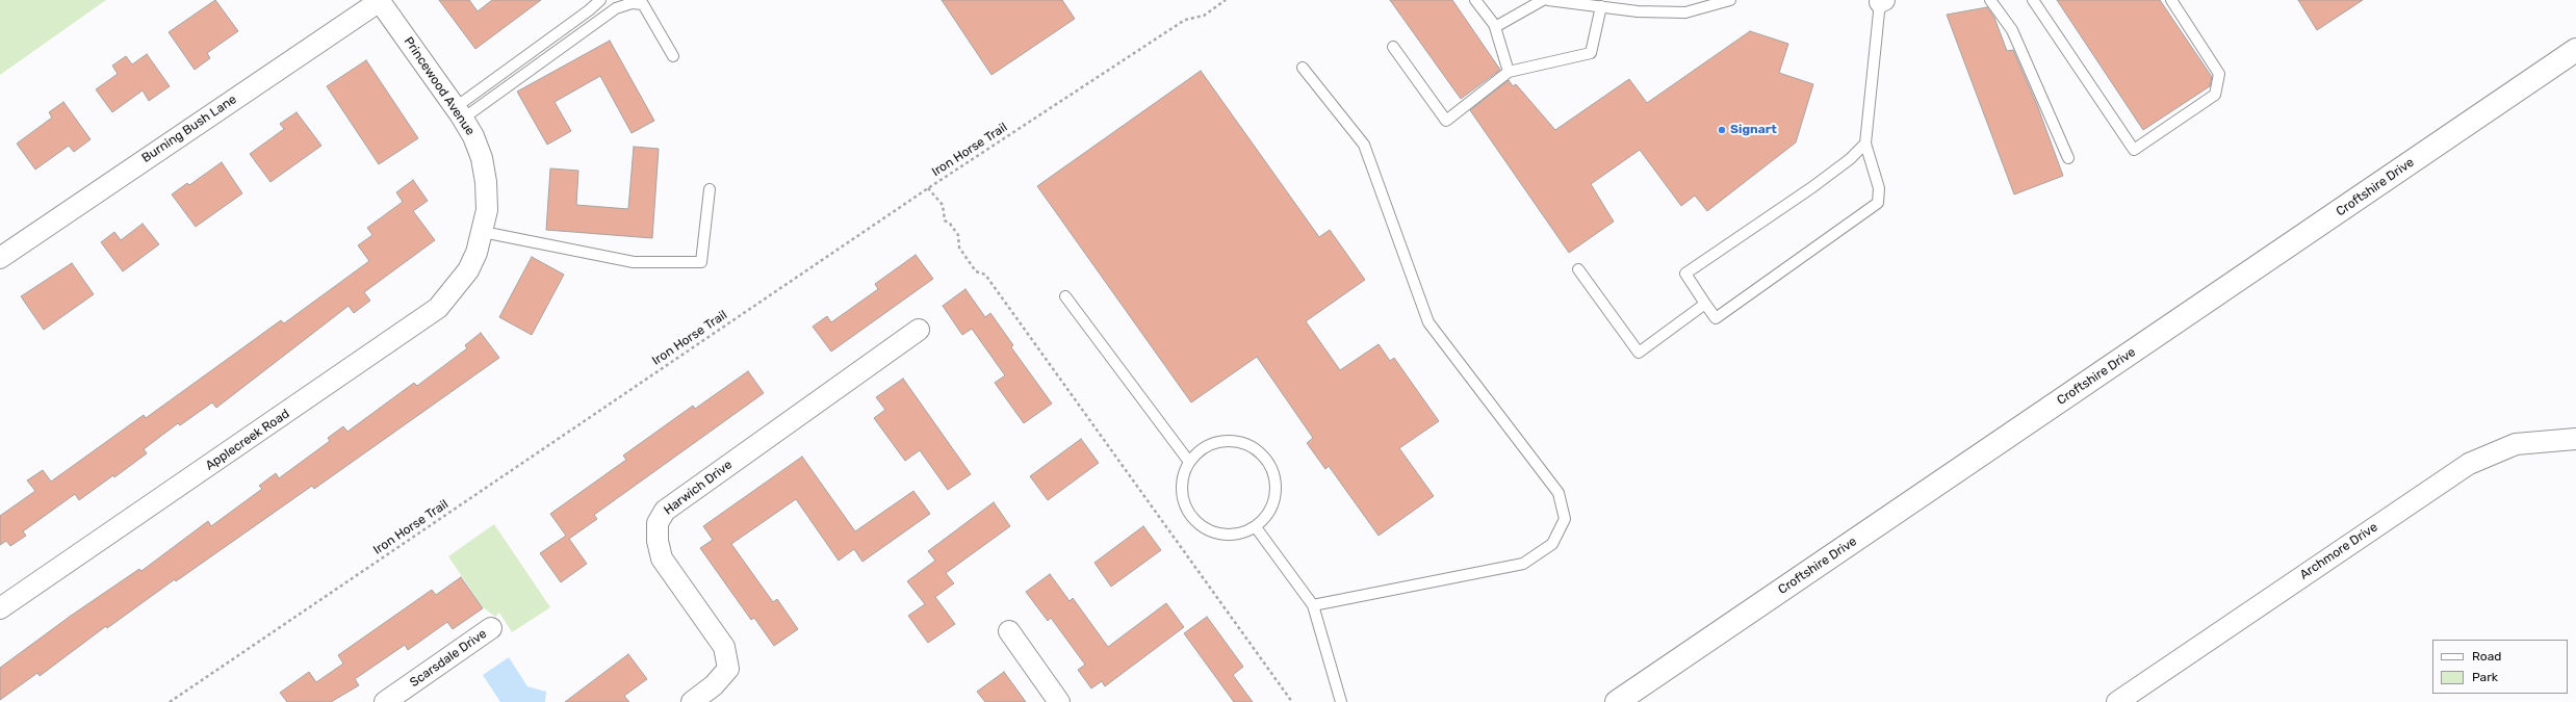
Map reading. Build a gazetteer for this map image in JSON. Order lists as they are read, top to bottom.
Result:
{
  "streets": {
    "street": [
      "Princewood Avenue",
      "Burning Bush Lane",
      "Croftshire Drive",
      "Applecreek Road",
      "Harwich Drive",
      "Archmore Drive",
      "Scarsdale Drive"
    ],
    "path": ["Iron Horse Trail"]
  },
  "crossings": [
    ["Princewood Avenue", "Burning Bush Lane"],
    ["Princewood Avenue", "Applecreek Road"]
  ],
  "places": ["Signart"],
  "legend": ["Road", "Park"]
}
